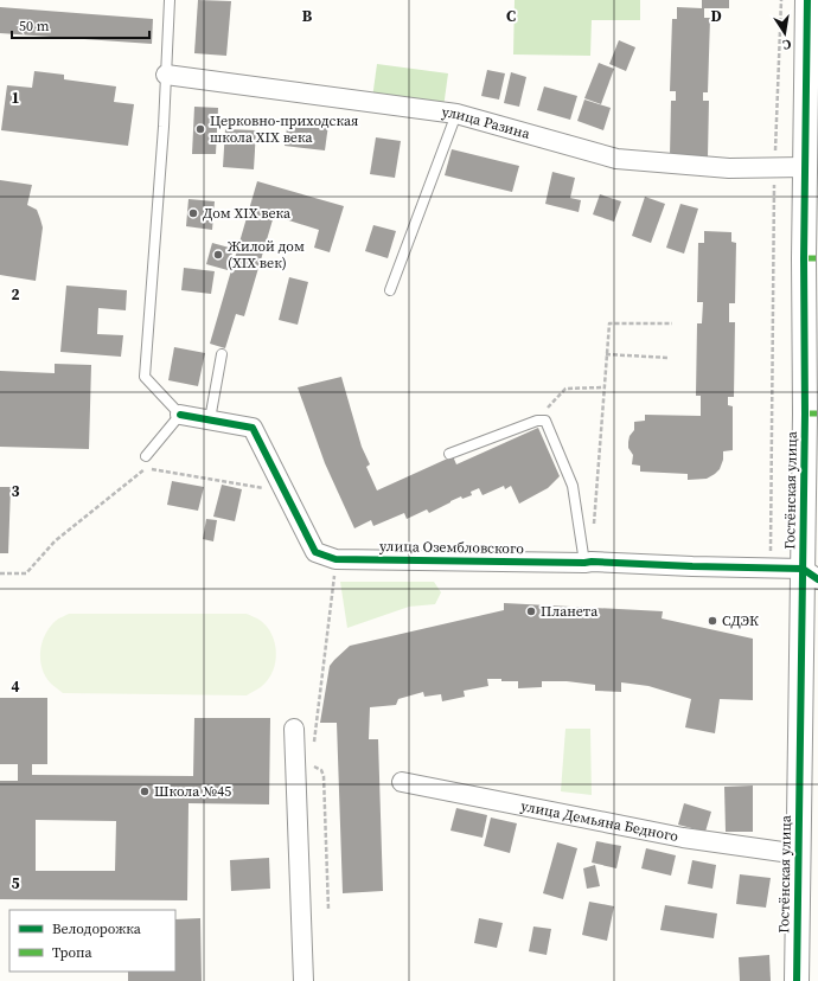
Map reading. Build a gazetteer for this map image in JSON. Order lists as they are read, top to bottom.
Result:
{
  "streets": {
    "street": [
      "улица Разина",
      "Гостёнская улица",
      "улица Озембловского",
      "улица Демьяна Бедного"
    ]
  },
  "crossings": [
    ["улица Разина", "Гостёнская улица"],
    ["Гостёнская улица", "улица Озембловского"],
    ["Гостёнская улица", "улица Демьяна Бедного"]
  ],
  "places": [
    "Церковно-приходская школа XIX века",
    "Дом XIX века",
    "Жилой дом (XIX век)",
    "Планета",
    "СДЭК",
    "Школа №45"
  ],
  "legend": ["Велодорожка", "Тропа"],
  "scale_bar": "50 m",
  "north": "bottom",
  "grid": {
    "columns": ["B", "C", "D"],
    "rows": [
      "1",
      "2",
      "3",
      "4",
      "5"
    ]
  }
}
